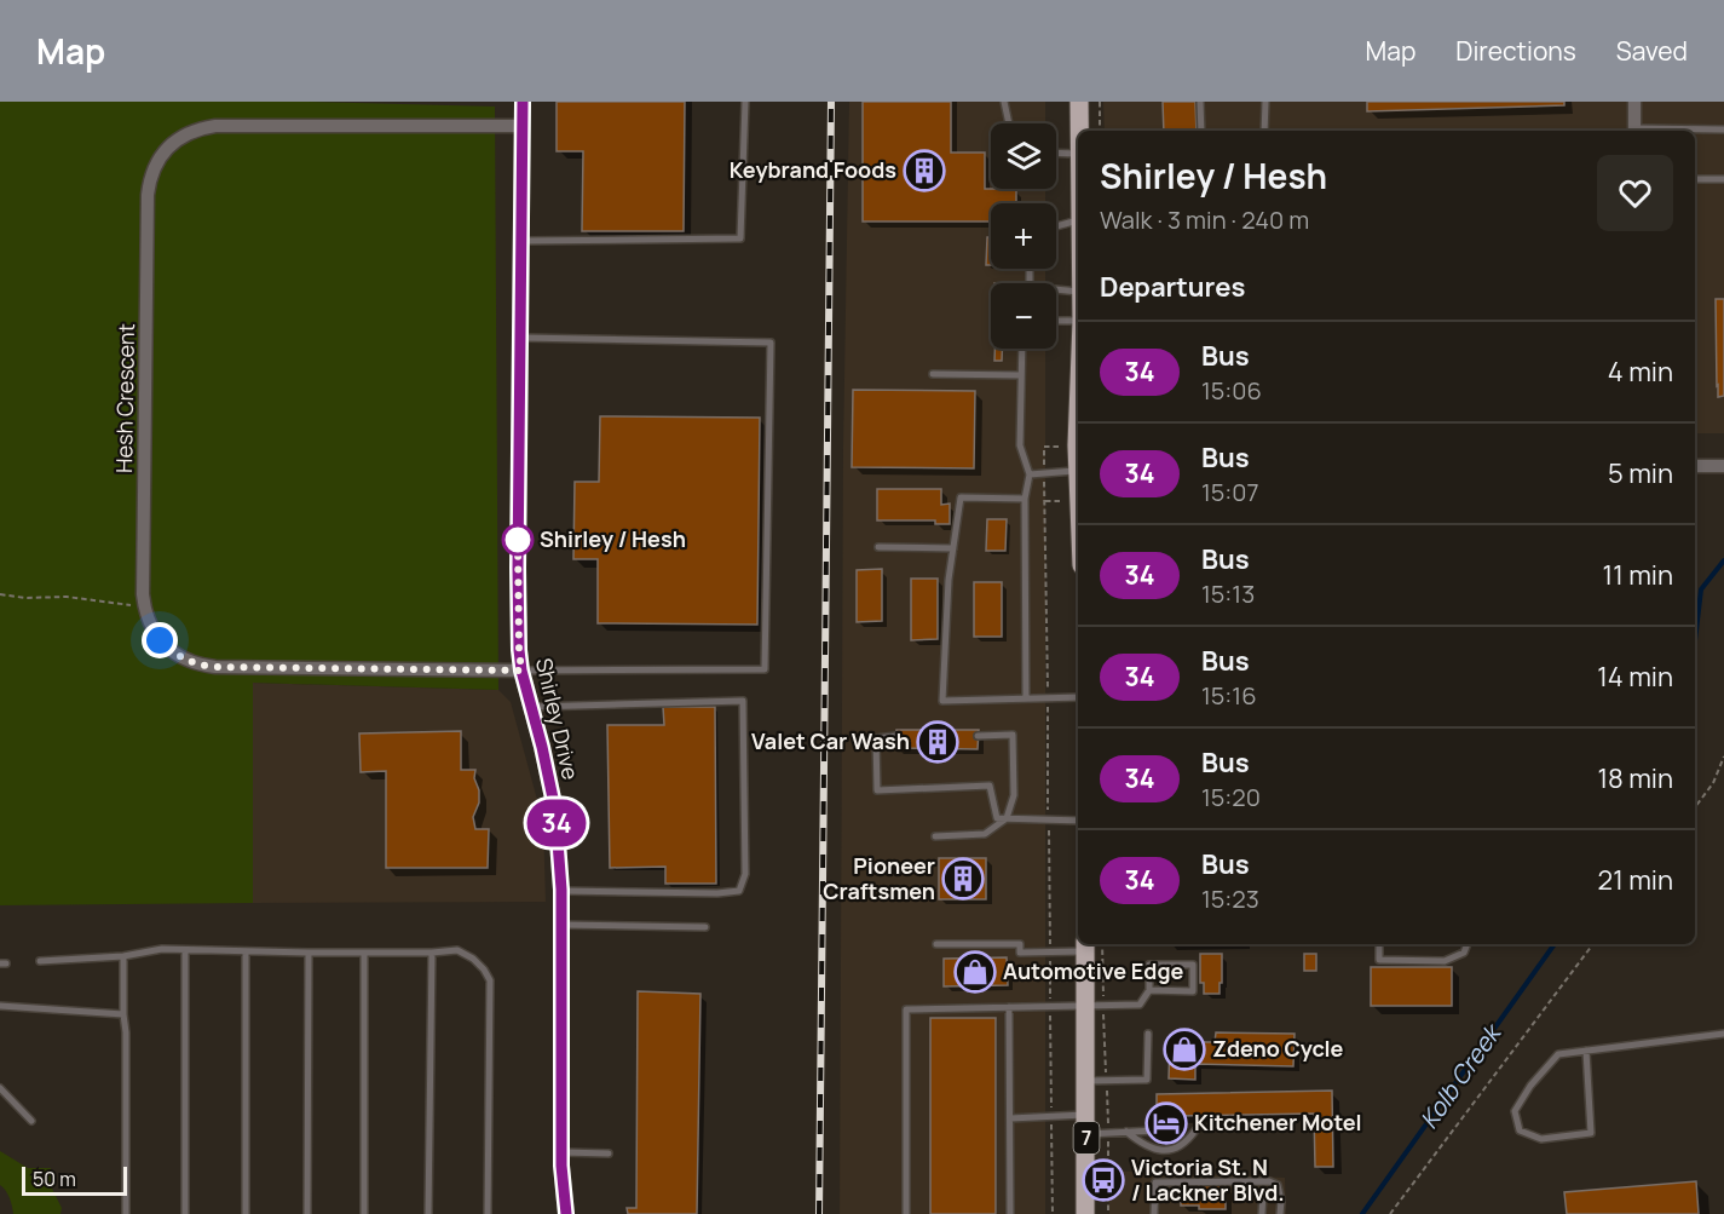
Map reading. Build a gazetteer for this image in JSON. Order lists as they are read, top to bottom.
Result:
{
  "streets": {
    "main road": ["7"],
    "street": ["Hesh Crescent", "Shirley Drive"]
  },
  "crossings": [
    ["Hesh Crescent", "Shirley Drive"]
  ],
  "water": ["Kolb Creek"],
  "places": {
    "building": ["Keybrand Foods", "Valet Car Wash", "Pioneer Craftsmen"],
    "other": ["Shirley / Hesh"],
    "shop": ["Automotive Edge", "Zdeno Cycle"],
    "hotel": ["Kitchener Motel"],
    "bus stop": ["Victoria St. N / Lackner Blvd."]
  },
  "lines": ["bus line 34"],
  "scale_bar": "50 m",
  "page": {
    "header": "Map",
    "nav": ["Map", "Directions", "Saved"],
    "on_map": "34",
    "map_buttons": ["+", "−"],
    "heading": [
      ["Shirley / Hesh", "Walk · 3 min · 240 m"],
      "Departures"
    ],
    "list": [
      {
        "mark": "34",
        "name": "Bus",
        "note": "15:06",
        "value": "4 min"
      },
      {
        "mark": "34",
        "name": "Bus",
        "note": "15:07",
        "value": "5 min"
      },
      {
        "mark": "34",
        "name": "Bus",
        "note": "15:13",
        "value": "11 min"
      },
      {
        "mark": "34",
        "name": "Bus",
        "note": "15:16",
        "value": "14 min"
      },
      {
        "mark": "34",
        "name": "Bus",
        "note": "15:20",
        "value": "18 min"
      },
      {
        "mark": "34",
        "name": "Bus",
        "note": "15:23",
        "value": "21 min"
      }
    ],
    "scale": "50 m"
  }
}
